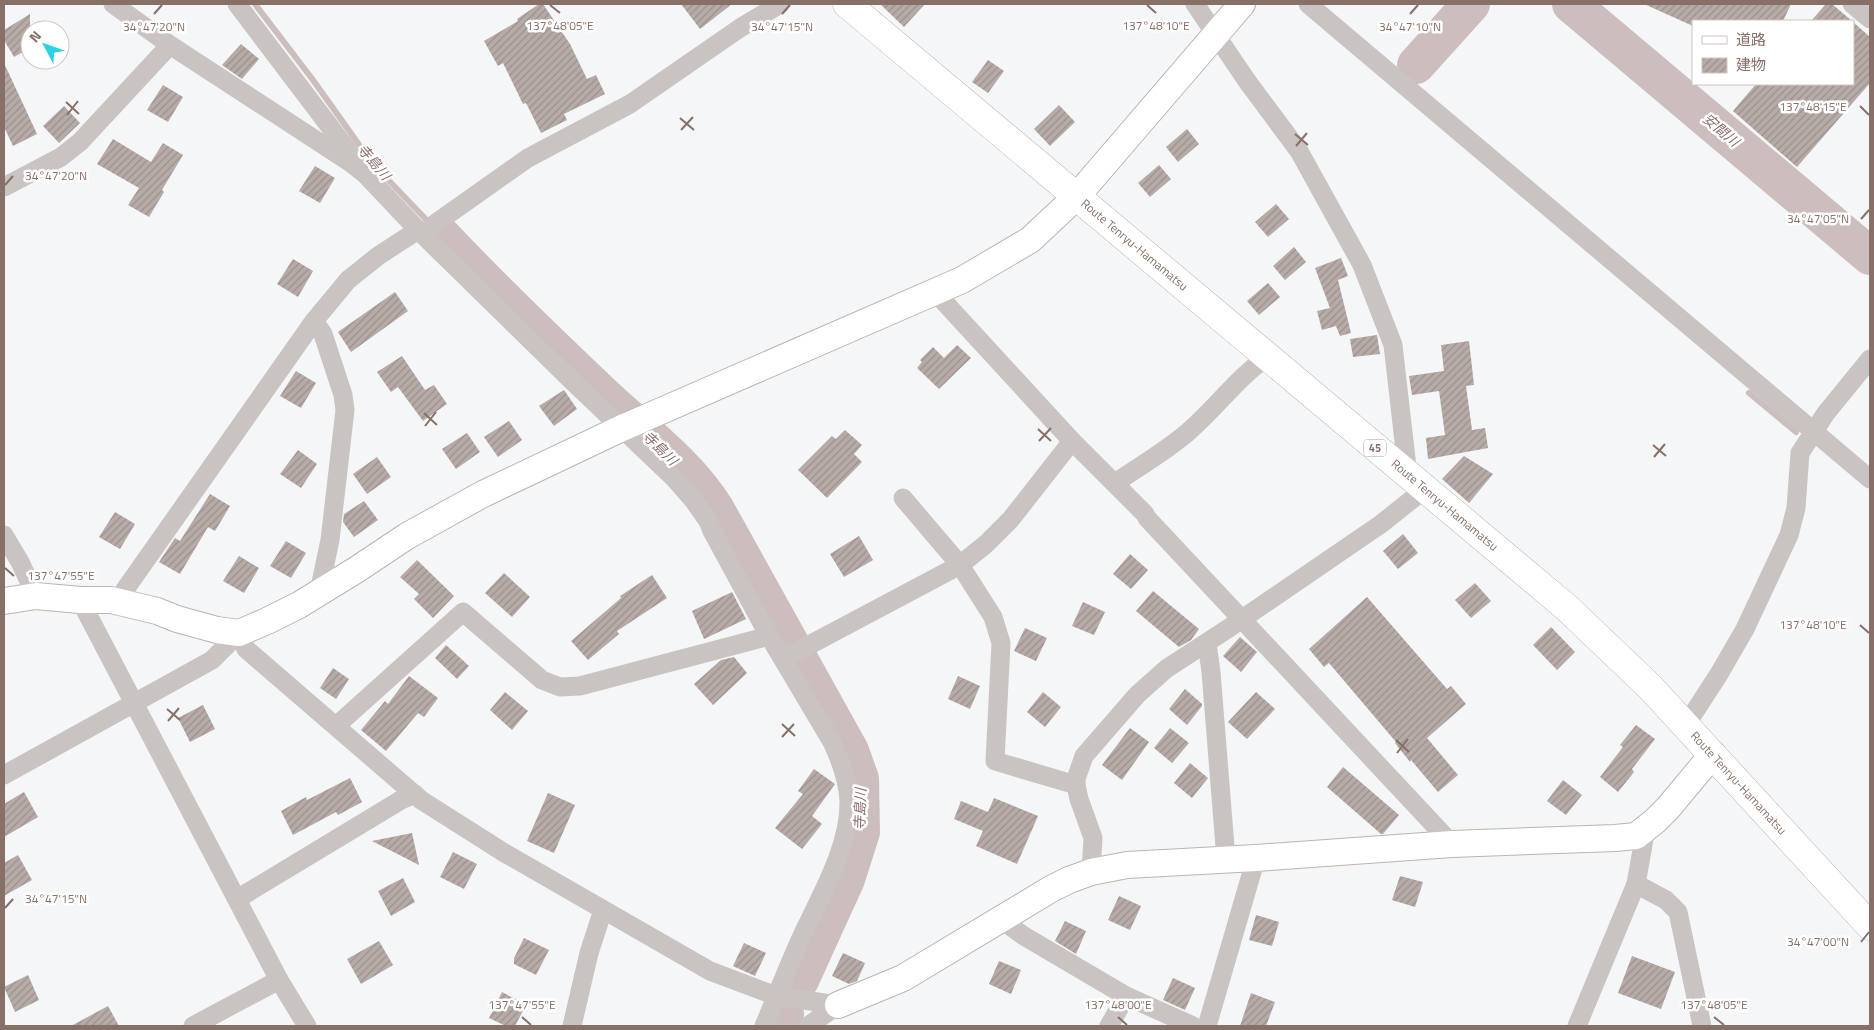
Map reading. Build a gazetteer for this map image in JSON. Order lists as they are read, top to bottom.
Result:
{
  "streets": {
    "main road": ["Route Tenryu-Hamamatsu", "45"]
  },
  "water": ["安間川", "寺島川"],
  "legend": ["道路", "建物"],
  "north": "top left",
  "coordinates": [
    "137°48'05\"E",
    "137°48'10\"E",
    "34°47'20\"N",
    "34°47'15\"N",
    "34°47'10\"N",
    "137°48'15\"E",
    "34°47'05\"N",
    "137°47'55\"E",
    "34°47'00\"N",
    "137°48'00\"E"
  ]
}
